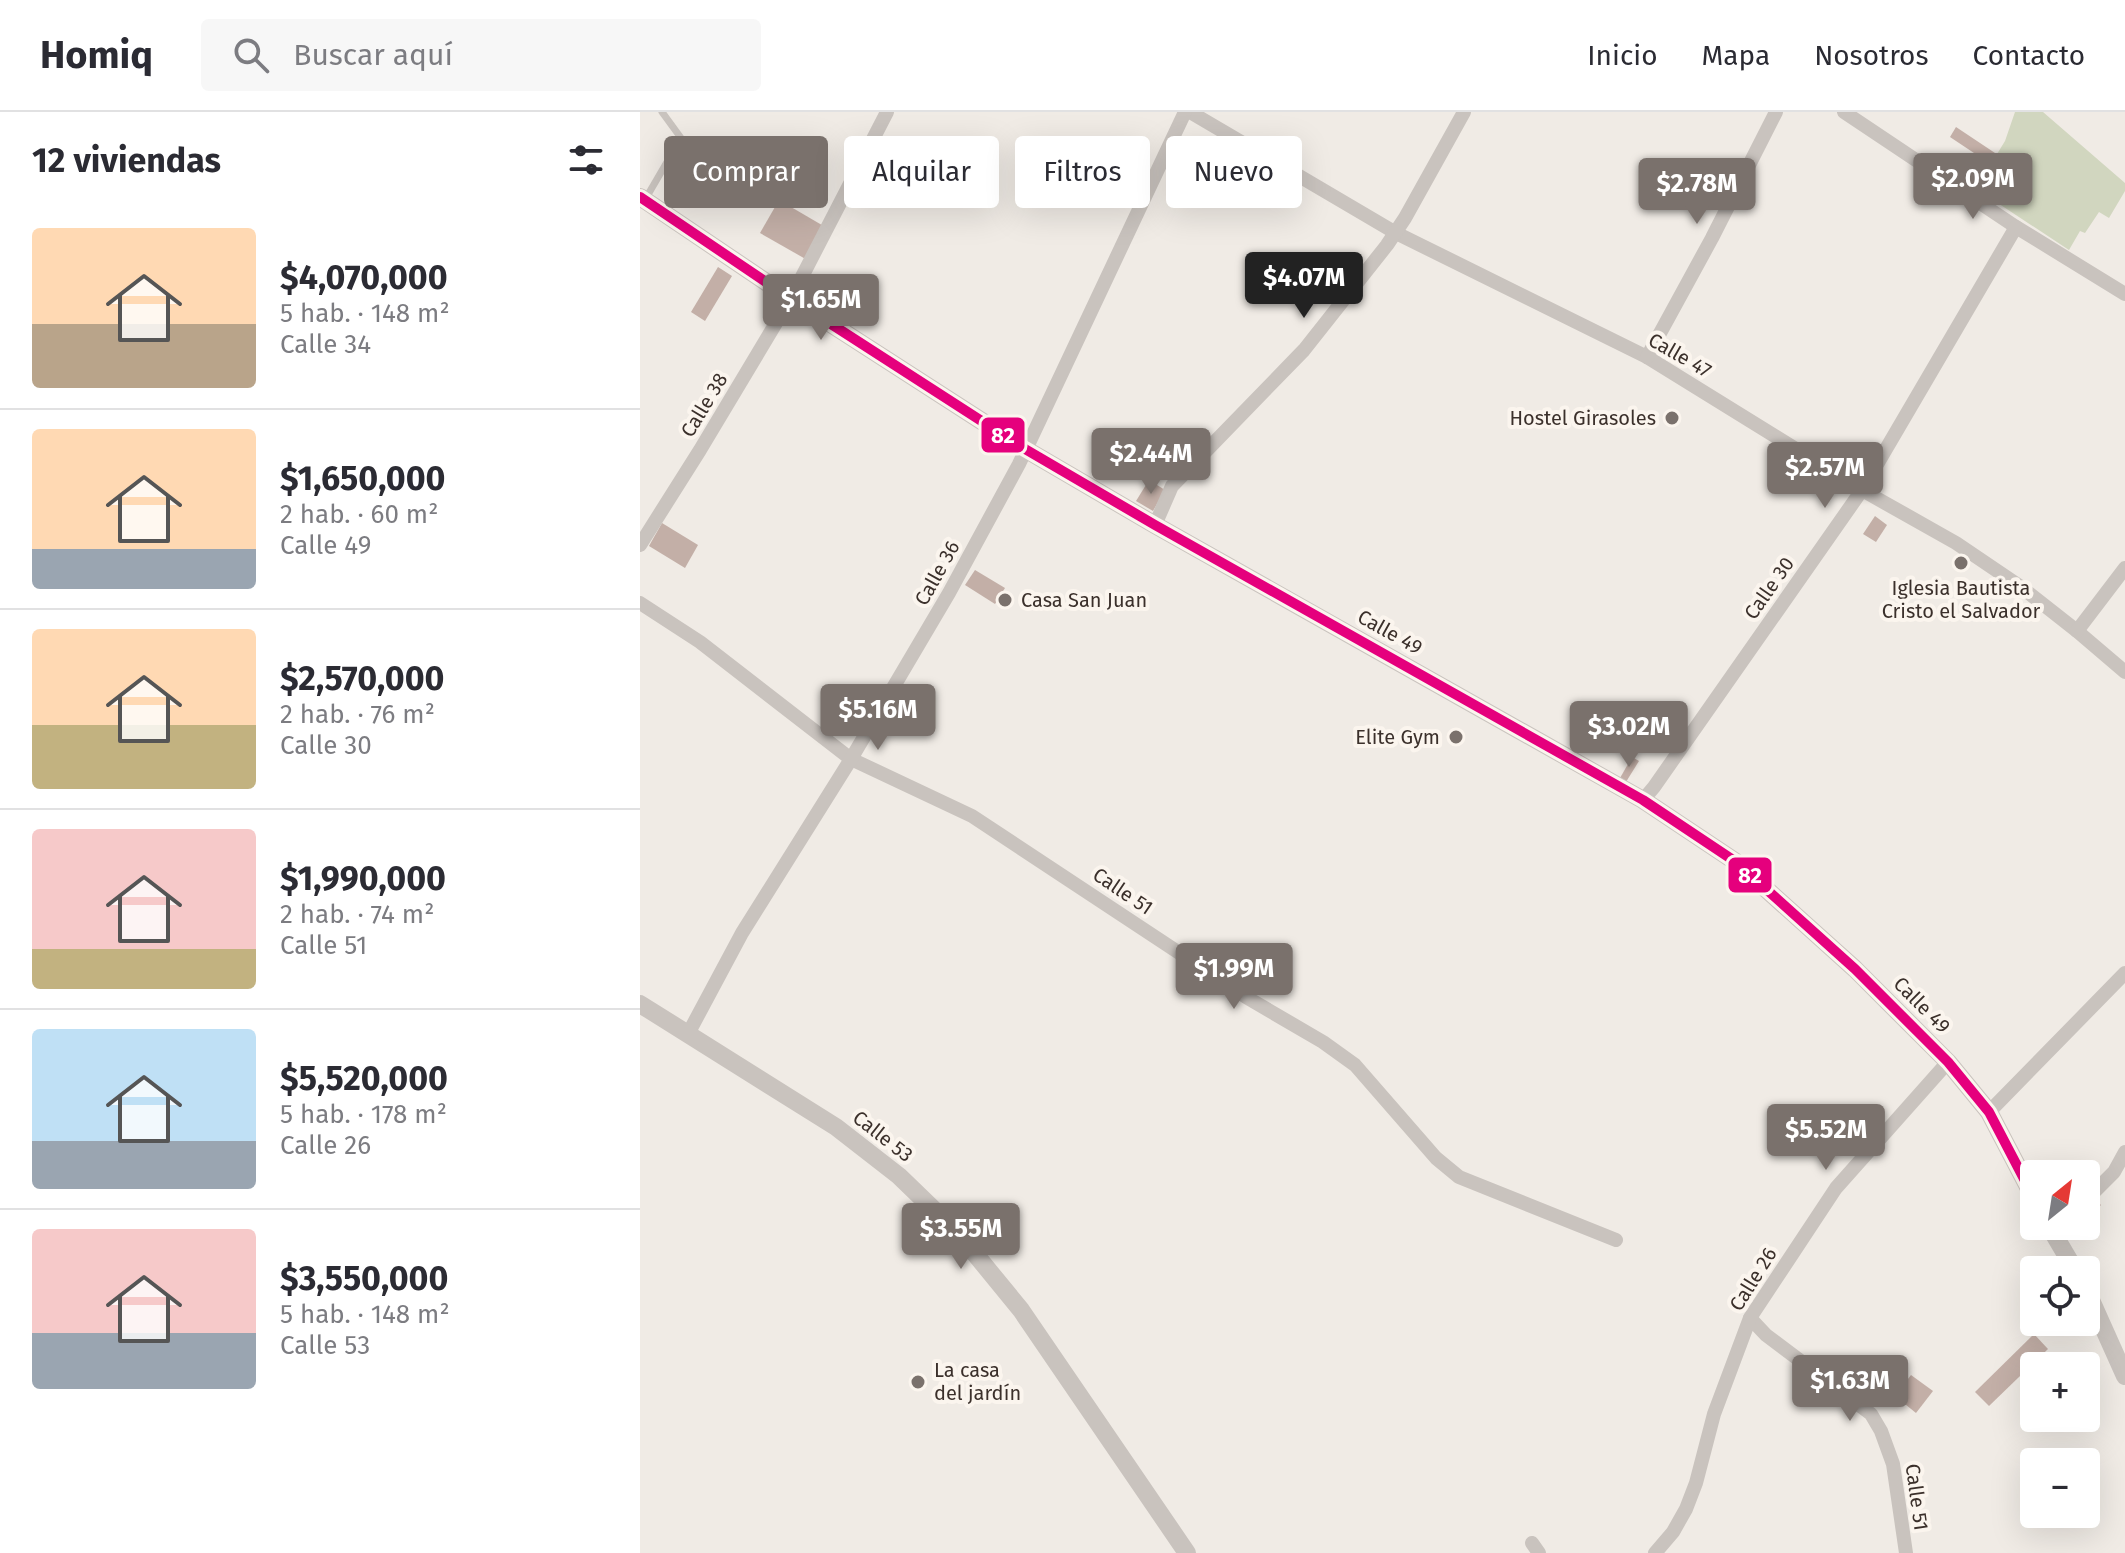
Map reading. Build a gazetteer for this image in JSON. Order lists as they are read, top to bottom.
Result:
{
  "streets": {
    "street": [
      "Calle 47",
      "Calle 38",
      "Calle 36",
      "Calle 30",
      "Calle 49",
      "Calle 51",
      "Calle 53",
      "Calle 26"
    ]
  },
  "crossings": [
    ["Calle 47", "Calle 36"],
    ["Calle 47", "Calle 30"],
    ["Calle 38", "Calle 49"],
    ["Calle 36", "Calle 49"],
    ["Calle 36", "Calle 51"],
    ["Calle 36", "Calle 53"],
    ["Calle 30", "Calle 49"],
    ["Calle 49", "Calle 26"],
    ["Calle 51", "Calle 26"]
  ],
  "places": [
    "Hostel Girasoles",
    "Iglesia Bautista Cristo el Salvador",
    "Casa San Juan",
    "Elite Gym",
    "La casa del jardín"
  ],
  "lines": ["transit line 82"],
  "north": "top right",
  "page": {
    "header": "Homiq",
    "search": "Buscar aquí",
    "nav": [
      "Inicio",
      "Mapa",
      "Nosotros",
      "Contacto"
    ],
    "heading": "12 viviendas",
    "chip": [
      "Comprar",
      "Alquilar",
      "Filtros",
      "Nuevo"
    ],
    "price": [
      "$2.09M",
      "$2.78M",
      "$4.07M",
      "$1.65M",
      "$2.44M",
      "$2.57M",
      "$5.16M",
      "$3.02M",
      "$1.99M",
      "$5.52M",
      "$3.55M",
      "$1.63M"
    ],
    "list": [
      {
        "name": "$4,070,000",
        "note": "5 hab. · 148 m² · Calle 34"
      },
      {
        "name": "$1,650,000",
        "note": "2 hab. · 60 m² · Calle 49"
      },
      {
        "name": "$2,570,000",
        "note": "2 hab. · 76 m² · Calle 30"
      },
      {
        "name": "$1,990,000",
        "note": "2 hab. · 74 m² · Calle 51"
      },
      {
        "name": "$5,520,000",
        "note": "5 hab. · 178 m² · Calle 26"
      },
      {
        "name": "$3,550,000",
        "note": "5 hab. · 148 m² · Calle 53"
      }
    ],
    "map_buttons": ["+", "−"]
  }
}
